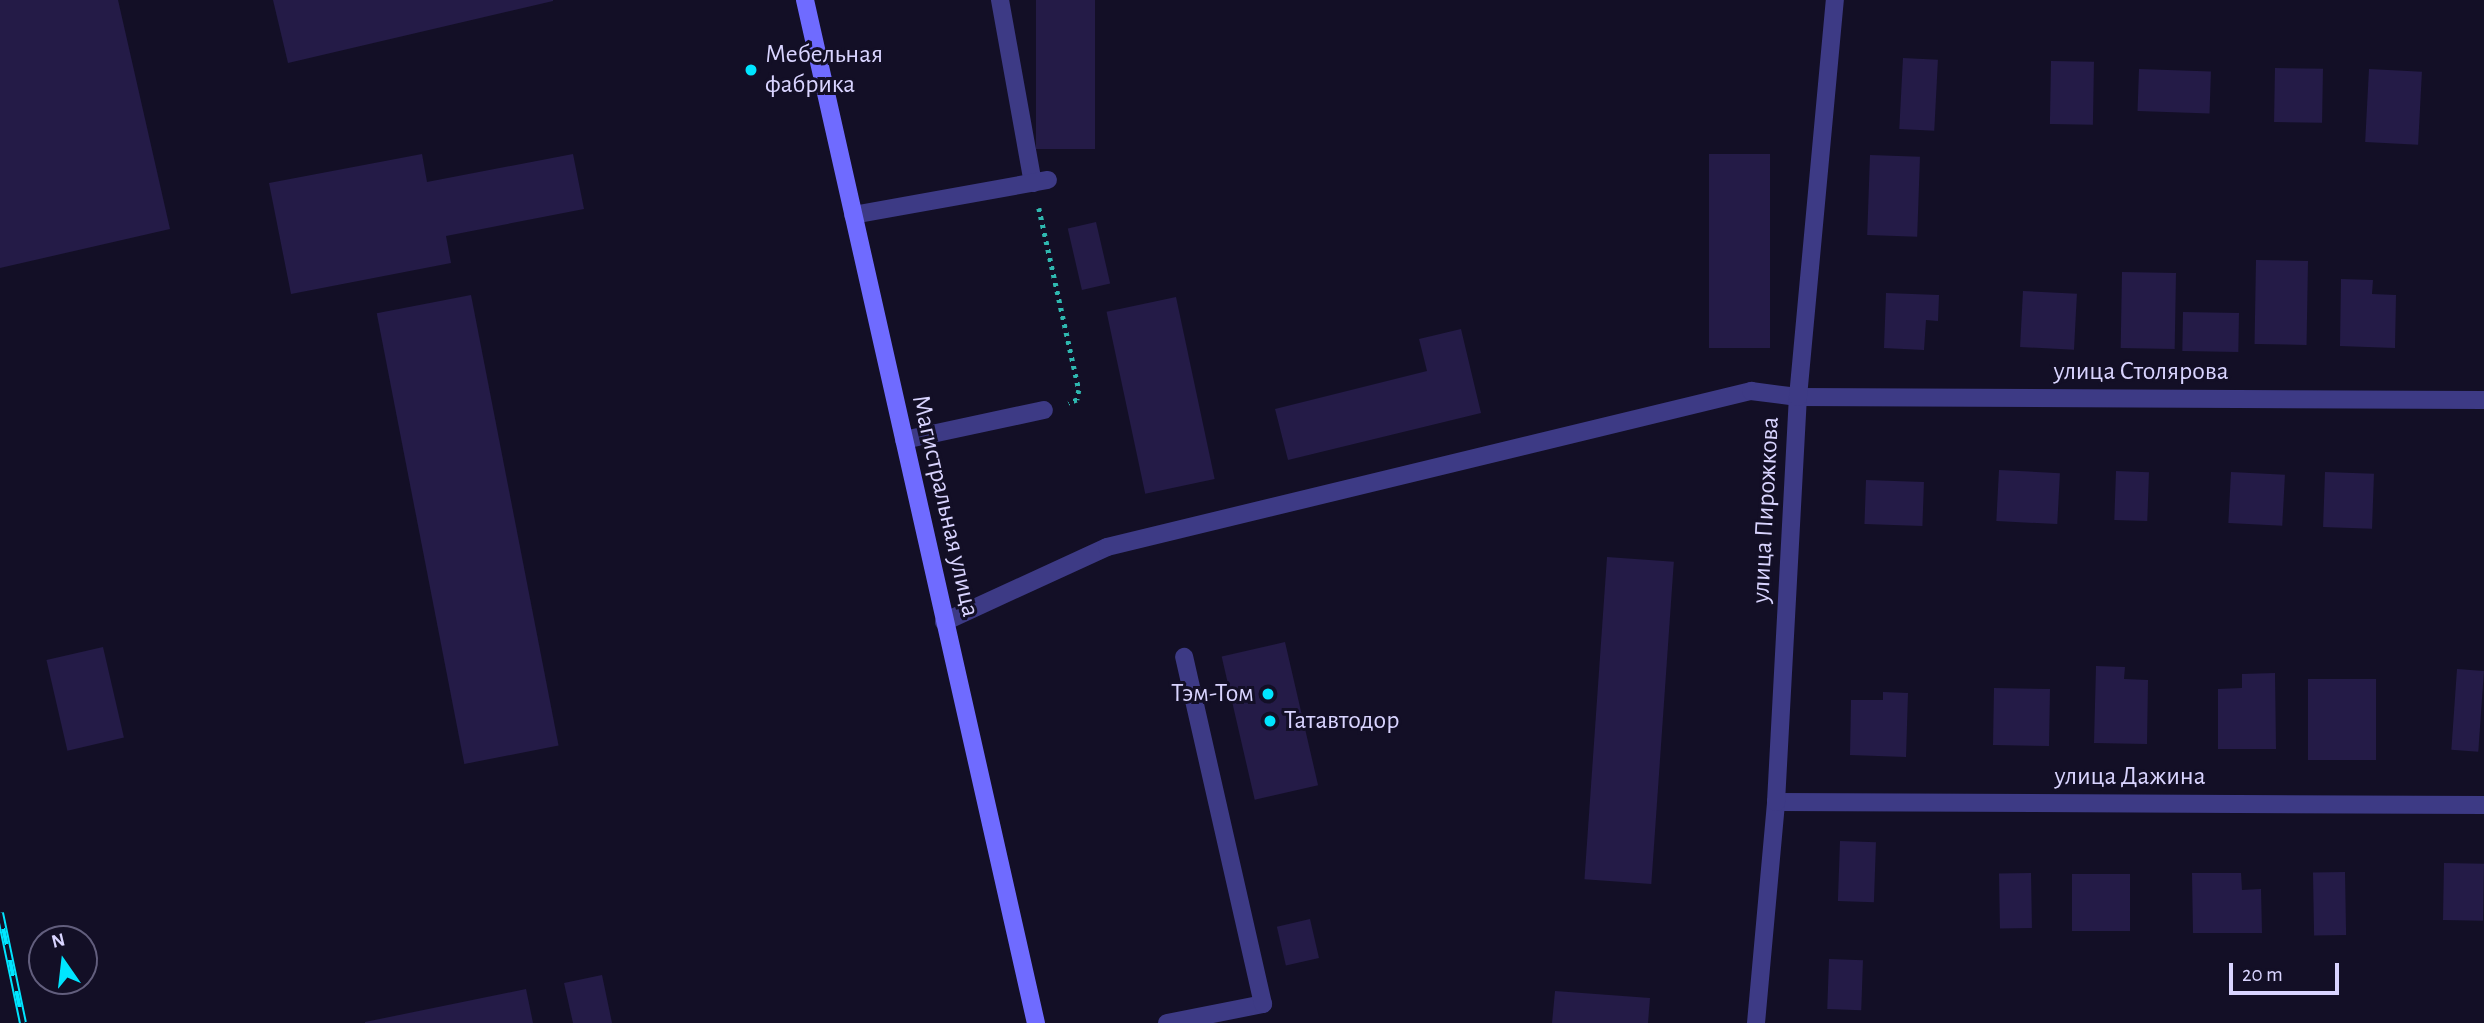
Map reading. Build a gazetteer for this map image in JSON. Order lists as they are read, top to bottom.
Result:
{
  "streets": {
    "main road": ["Магистральная улица"],
    "street": ["улица Столярова", "улица Пирожкова", "улица Дажина"]
  },
  "crossings": [
    ["улица Столярова", "Магистральная улица"],
    ["улица Столярова", "улица Пирожкова"],
    ["улица Пирожкова", "улица Дажина"]
  ],
  "places": ["Мебельная фабрика", "Тэм-Том", "Татавтодор"],
  "scale_bar": "20 m",
  "north": "top"
}
